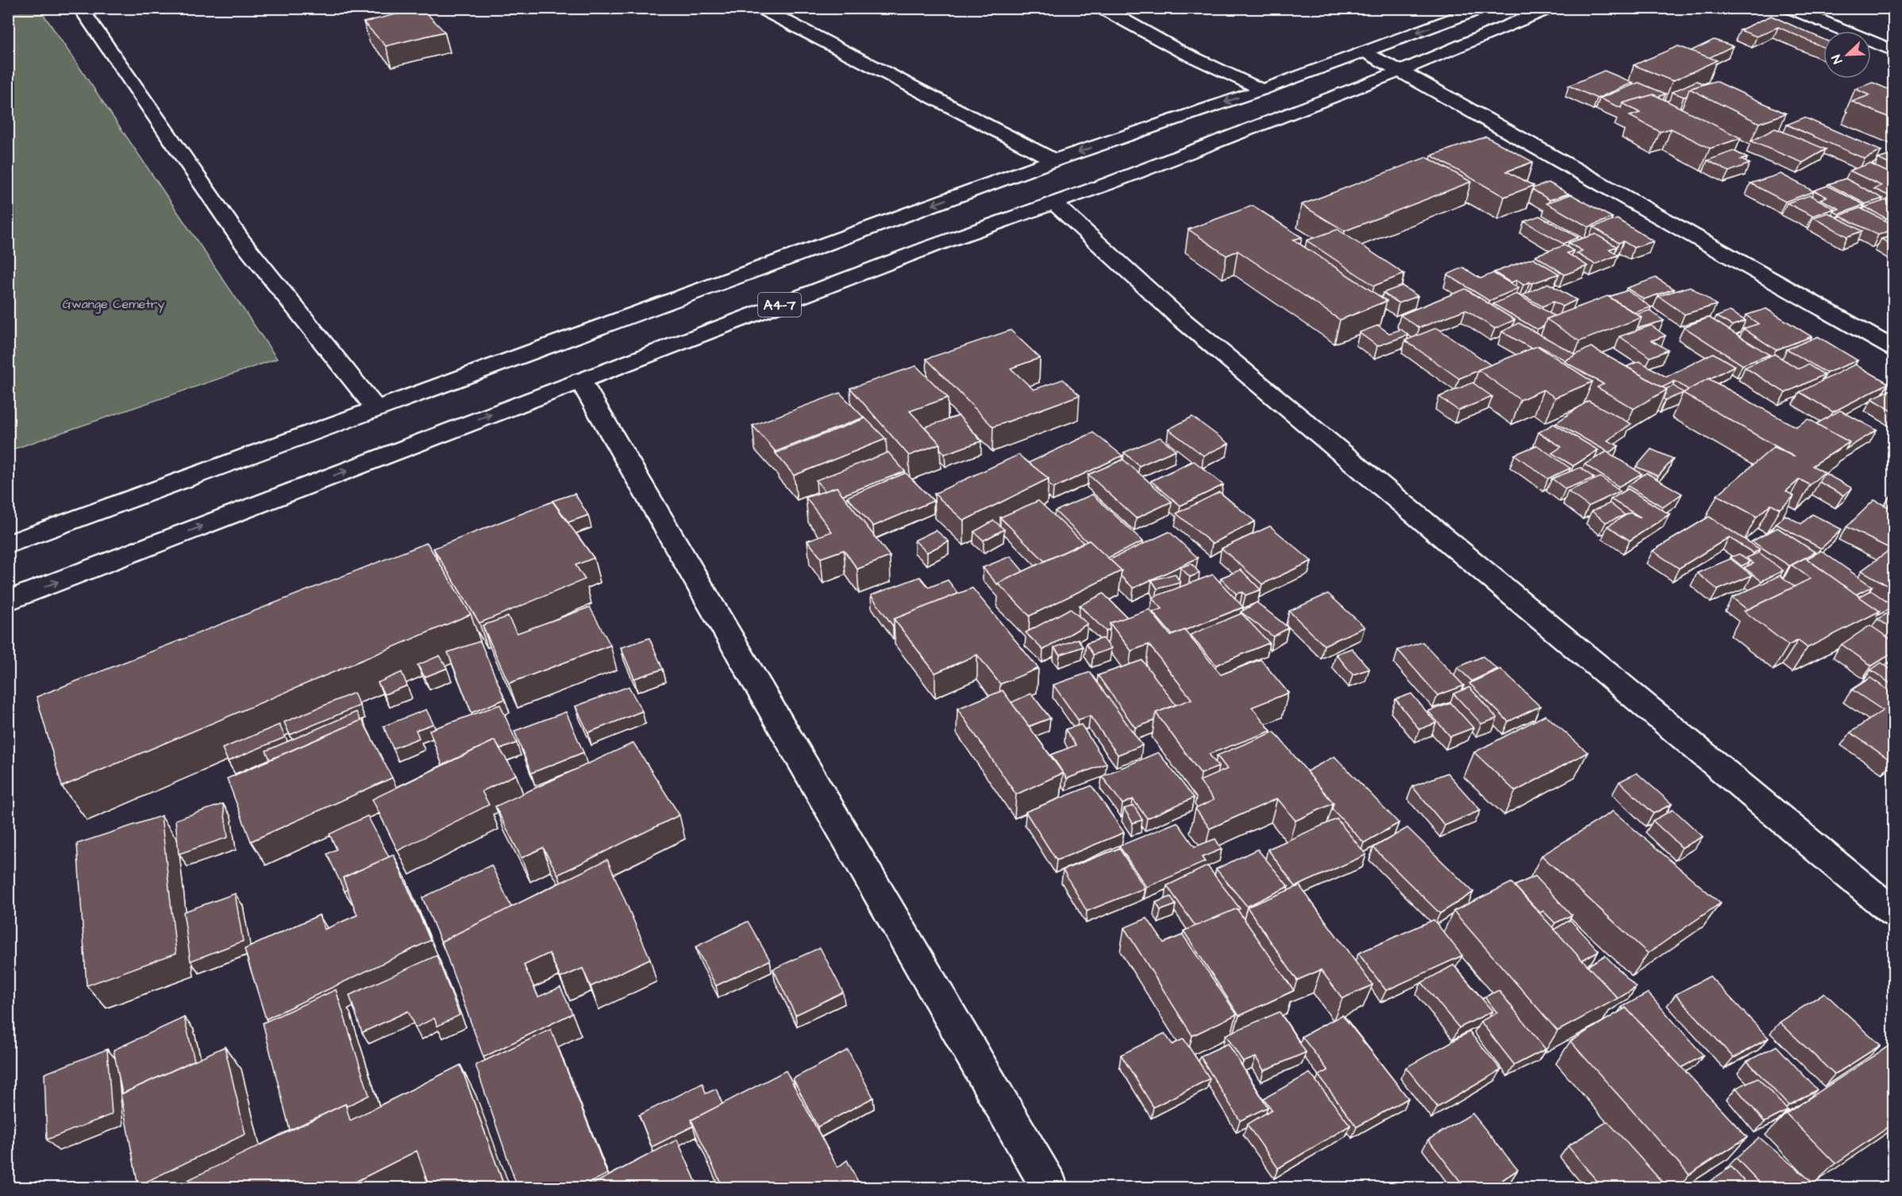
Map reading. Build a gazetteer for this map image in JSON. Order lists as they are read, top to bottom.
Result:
{
  "streets": {
    "main road": ["A4-7"]
  },
  "parks": ["Gwange Cemetry"],
  "north": "bottom left"
}
